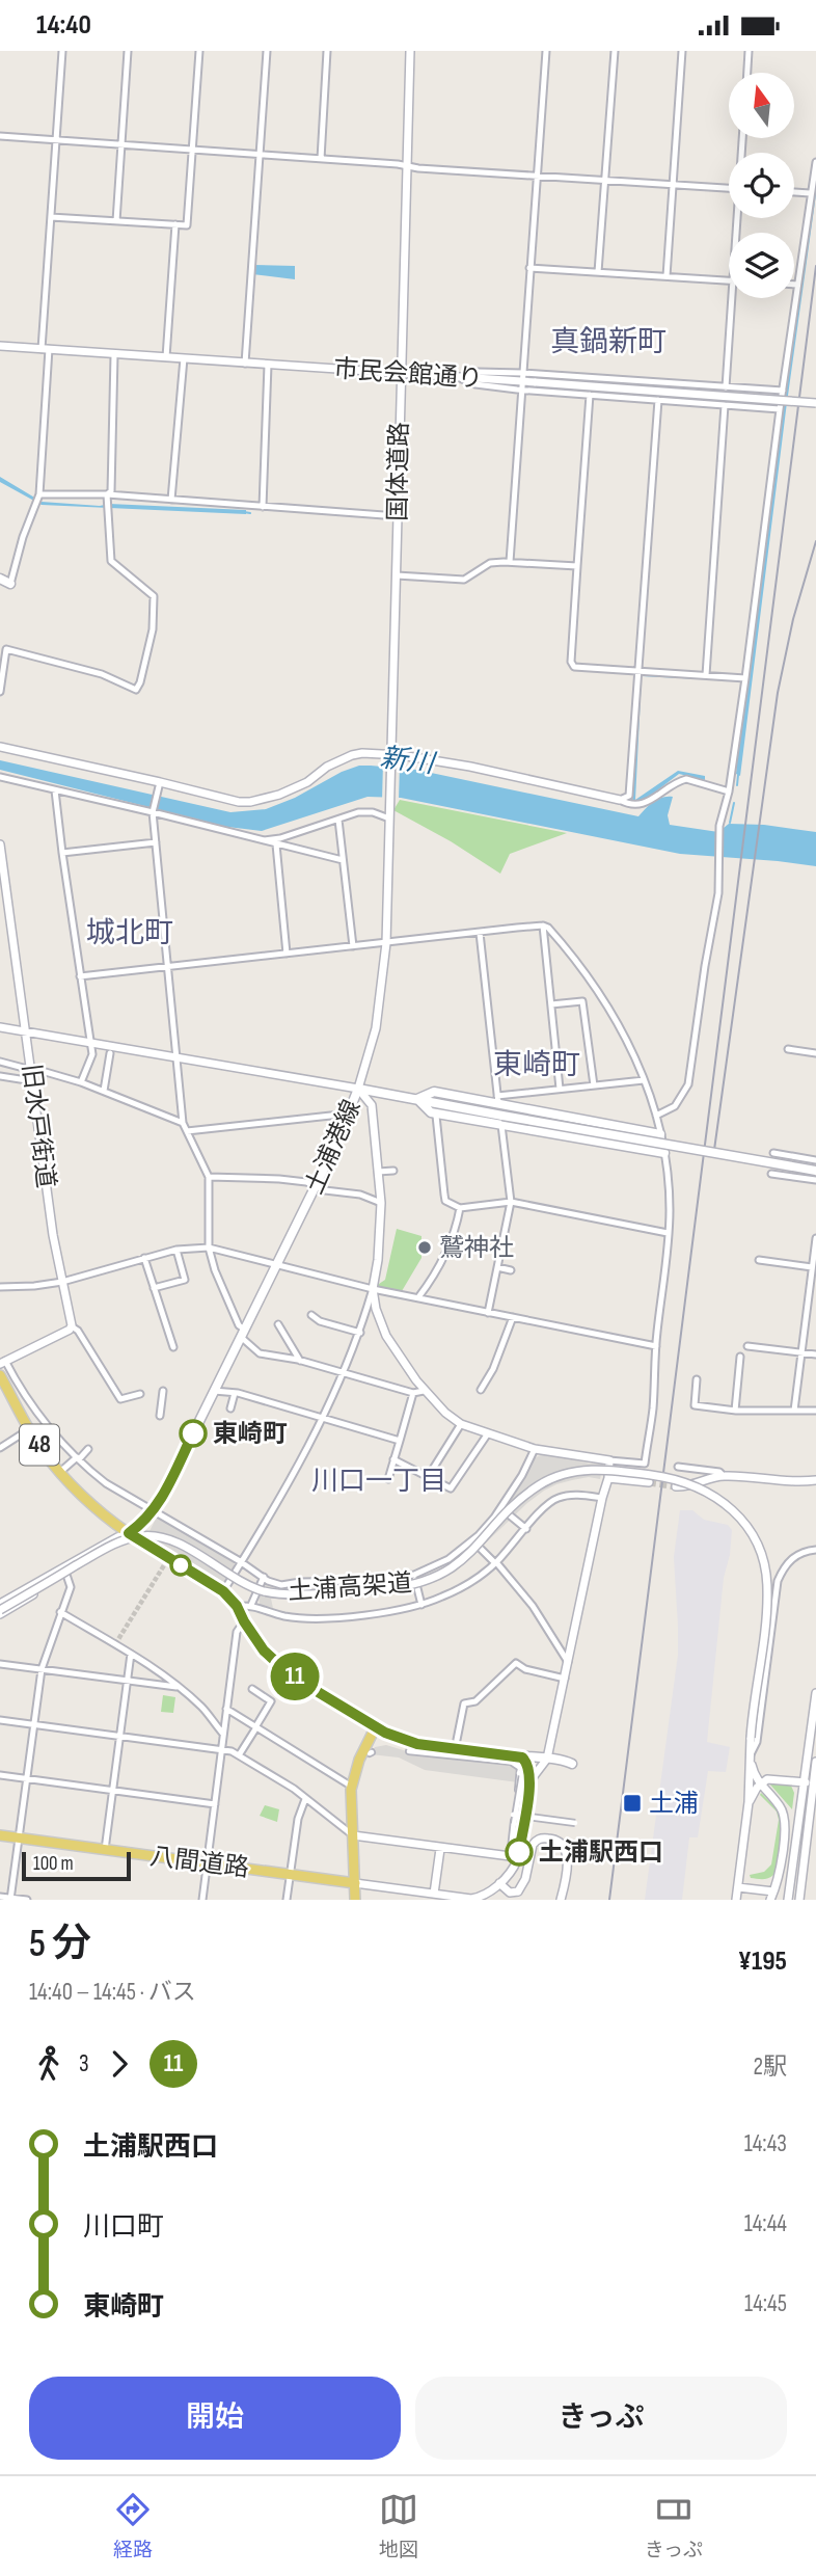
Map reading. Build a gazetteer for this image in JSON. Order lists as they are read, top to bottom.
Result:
{
  "streets": {
    "main road": ["土浦港線", "48", "八間道路"],
    "street": [
      "市民会館通り",
      "国体道路",
      "旧水戸街道",
      "土浦高架道"
    ]
  },
  "crossings": [
    ["市民会館通り", "国体道路"],
    ["国体道路", "土浦港線"],
    ["土浦港線", "48"]
  ],
  "districts": [
    "真鍋新町",
    "城北町",
    "東崎町",
    "川口一丁目"
  ],
  "water": ["新川"],
  "places": {
    "other": ["鷲神社", "東崎町", "土浦駅西口"],
    "transit": ["土浦"]
  },
  "lines": ["bus line 11"],
  "scale_bar": "100 m",
  "north": "top",
  "page": {
    "status": "14:40",
    "on_map": "11",
    "scale": "100 m",
    "heading": ["5 分", "14:40 – 14:45 · バス", "¥195"],
    "legs": ["3", "11", "2駅"],
    "list": [
      {
        "name": "土浦駅西口",
        "value": "14:43"
      },
      {
        "name": "川口町",
        "value": "14:44"
      },
      {
        "name": "東崎町",
        "value": "14:45"
      }
    ],
    "buttons": ["開始", "きっぷ"],
    "tabs": ["経路", "地図", "きっぷ"]
  }
}
